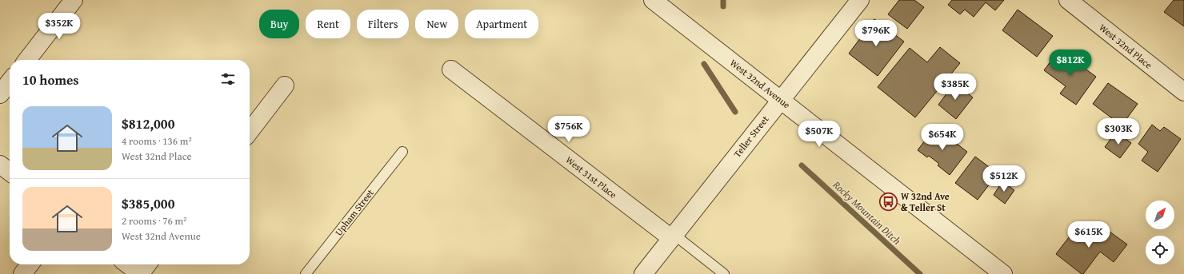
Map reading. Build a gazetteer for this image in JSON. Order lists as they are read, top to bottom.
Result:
{
  "streets": {
    "street": [
      "West 32nd Place",
      "West 32nd Avenue",
      "Teller Street",
      "West 31st Place"
    ],
    "lane": ["Upham Street"]
  },
  "crossings": [
    ["West 32nd Avenue", "Teller Street"],
    ["Teller Street", "West 31st Place"]
  ],
  "water": ["Rocky Mountain Ditch"],
  "places": {
    "bus stop": ["W 32nd Ave & Teller St"]
  },
  "north": "top right",
  "page": {
    "chip": [
      "Buy",
      "Rent",
      "Filters",
      "New",
      "Apartment"
    ],
    "price": [
      "$352K",
      "$796K",
      "$812K",
      "$385K",
      "$756K",
      "$303K",
      "$507K",
      "$654K",
      "$512K",
      "$615K"
    ],
    "heading": "10 homes",
    "list": [
      {
        "name": "$812,000",
        "note": "4 rooms · 136 m² · West 32nd Place"
      },
      {
        "name": "$385,000",
        "note": "2 rooms · 76 m² · West 32nd Avenue"
      }
    ]
  }
}
